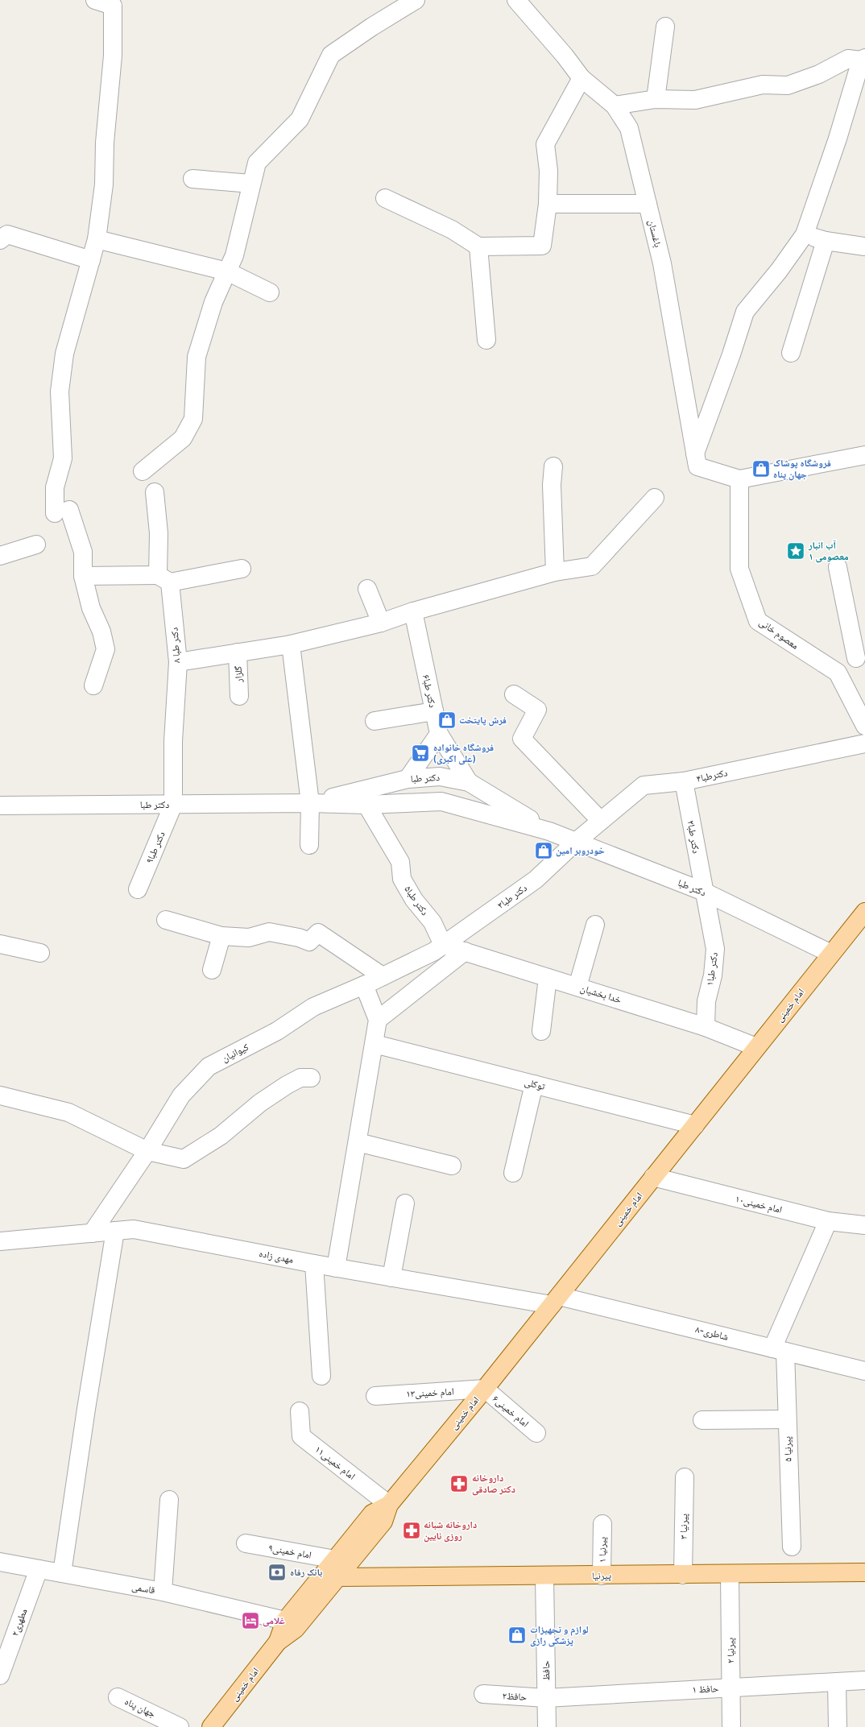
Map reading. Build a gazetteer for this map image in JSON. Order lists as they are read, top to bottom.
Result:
{
  "streets": {
    "main road": ["امام خمینی", "پیرنیا"],
    "street": [
      "باغستان",
      "معصوم خانی",
      "دکتر طبا ۸",
      "گلزار",
      "دکتر طبا۶",
      "دکترطبا۴",
      "دکتر طبا",
      "دکتر طبا۲",
      "دکتر طبا۹",
      "دکتر طبا۳",
      "دکتر طبا۵",
      "دکتر طبا۱",
      "خدا بخشیان",
      "کیوانیان",
      "توکلی",
      "امام خمینی۱۰",
      "مهدی زاده",
      "۸-شاطری",
      "امام خمینی۱۳",
      "امام خمینی۶",
      "پیرنیا ۵",
      "امام خمینی۱۱",
      "پیرنیا ۳",
      "پیرنیا ۱",
      "امام خمینی۹",
      "قاسمی",
      "مطهری۲",
      "پیرنیا ۲",
      "حافظ",
      "حافظ ۱",
      "حافظ۲",
      "جهان پناه"
    ]
  },
  "crossings": [
    ["باغستان", "معصوم خانی"],
    ["دکتر طبا ۸", "دکتر طبا"],
    ["دکتر طبا ۸", "دکتر طبا۹"],
    ["دکتر طبا۶", "دکتر طبا"],
    ["دکترطبا۴", "دکتر طبا"],
    ["دکترطبا۴", "دکتر طبا۲"],
    ["دکترطبا۴", "دکتر طبا۳"],
    ["دکتر طبا", "دکتر طبا۲"],
    ["دکتر طبا", "دکتر طبا۹"],
    ["دکتر طبا", "دکتر طبا۳"],
    ["دکتر طبا", "دکتر طبا۵"],
    ["دکتر طبا", "دکتر طبا۱"],
    ["دکتر طبا", "امام خمینی"],
    ["دکتر طبا۲", "دکتر طبا۱"],
    ["دکتر طبا۳", "دکتر طبا۵"],
    ["دکتر طبا۳", "خدا بخشیان"],
    ["دکتر طبا۳", "کیوانیان"],
    ["دکتر طبا۵", "خدا بخشیان"],
    ["دکتر طبا۵", "کیوانیان"],
    ["دکتر طبا۱", "خدا بخشیان"],
    ["خدا بخشیان", "امام خمینی"],
    ["خدا بخشیان", "کیوانیان"],
    ["امام خمینی", "توکلی"],
    ["امام خمینی", "امام خمینی۱۰"],
    ["امام خمینی", "مهدی زاده"],
    ["امام خمینی", "۸-شاطری"],
    ["امام خمینی", "امام خمینی۱۳"],
    ["امام خمینی", "امام خمینی۶"],
    ["امام خمینی", "امام خمینی۱۱"],
    ["امام خمینی", "امام خمینی۹"],
    ["امام خمینی", "پیرنیا"],
    ["امام خمینی", "قاسمی"],
    ["کیوانیان", "مهدی زاده"],
    ["مهدی زاده", "۸-شاطری"],
    ["۸-شاطری", "پیرنیا ۵"],
    ["امام خمینی۱۳", "امام خمینی۶"],
    ["پیرنیا ۳", "پیرنیا"],
    ["پیرنیا ۱", "پیرنیا"],
    ["پیرنیا", "پیرنیا ۲"],
    ["پیرنیا", "حافظ"],
    ["قاسمی", "مطهری۲"],
    ["پیرنیا ۲", "حافظ ۱"],
    ["حافظ", "حافظ ۱"],
    ["حافظ", "حافظ۲"],
    ["حافظ ۱", "حافظ۲"]
  ],
  "places": {
    "shop": [
      "فروشگاه پوشاک جهان پناه",
      "فرش پایتخت",
      "خودروبر امین",
      "لوازم و تجهیزات پزشکی رازی"
    ],
    "place": ["آب انبار معصومی ۱"],
    "supermarket": ["فروشگاه خانواده (علی اکبری)"],
    "pharmacy": ["داروخانه دکتر صادقی", "داروخانه شبانه روزی نایین"],
    "bank": ["بانک رفاه"],
    "hotel": ["غلامی"]
  }
}
